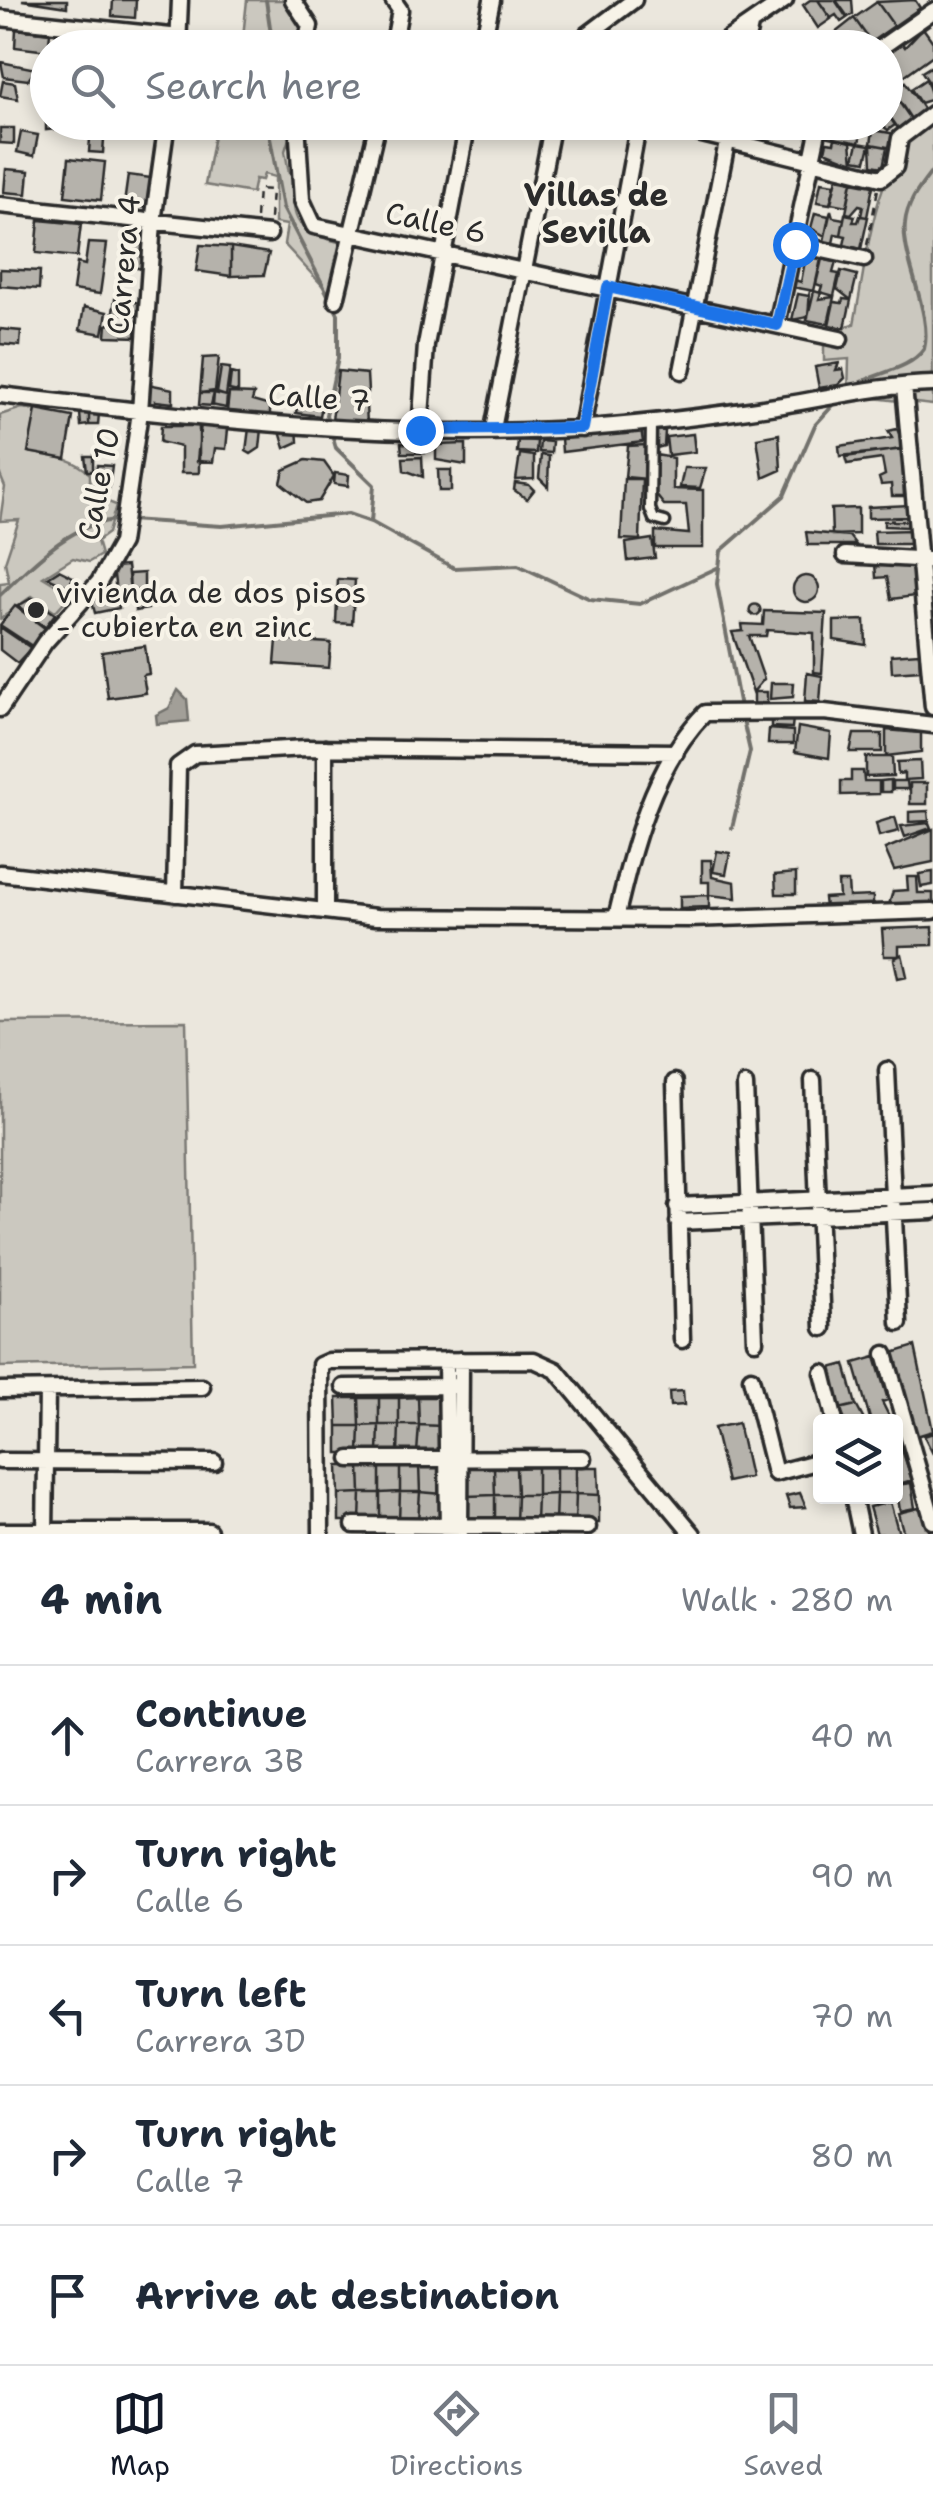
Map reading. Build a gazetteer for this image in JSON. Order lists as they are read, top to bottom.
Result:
{
  "streets": {
    "street": [
      "Calle 6",
      "Carrera 4",
      "Calle 7",
      "Calle 10"
    ]
  },
  "crossings": [
    ["Carrera 4", "Calle 7"],
    ["Carrera 4", "Calle 10"],
    ["Calle 7", "Calle 10"]
  ],
  "districts": ["Villas de Sevilla"],
  "places": ["vivienda de dos pisos - cubierta en zinc"],
  "page": {
    "search": "Search here",
    "heading": ["4 min", "Walk · 280 m"],
    "list": [
      ["Continue", "Carrera 3B", "40 m"],
      ["Turn right", "Calle 6", "90 m"],
      ["Turn left", "Carrera 3D", "70 m"],
      ["Turn right", "Calle 7", "80 m"],
      "Arrive at destination"
    ],
    "nav": ["Map", "Directions", "Saved"]
  }
}
